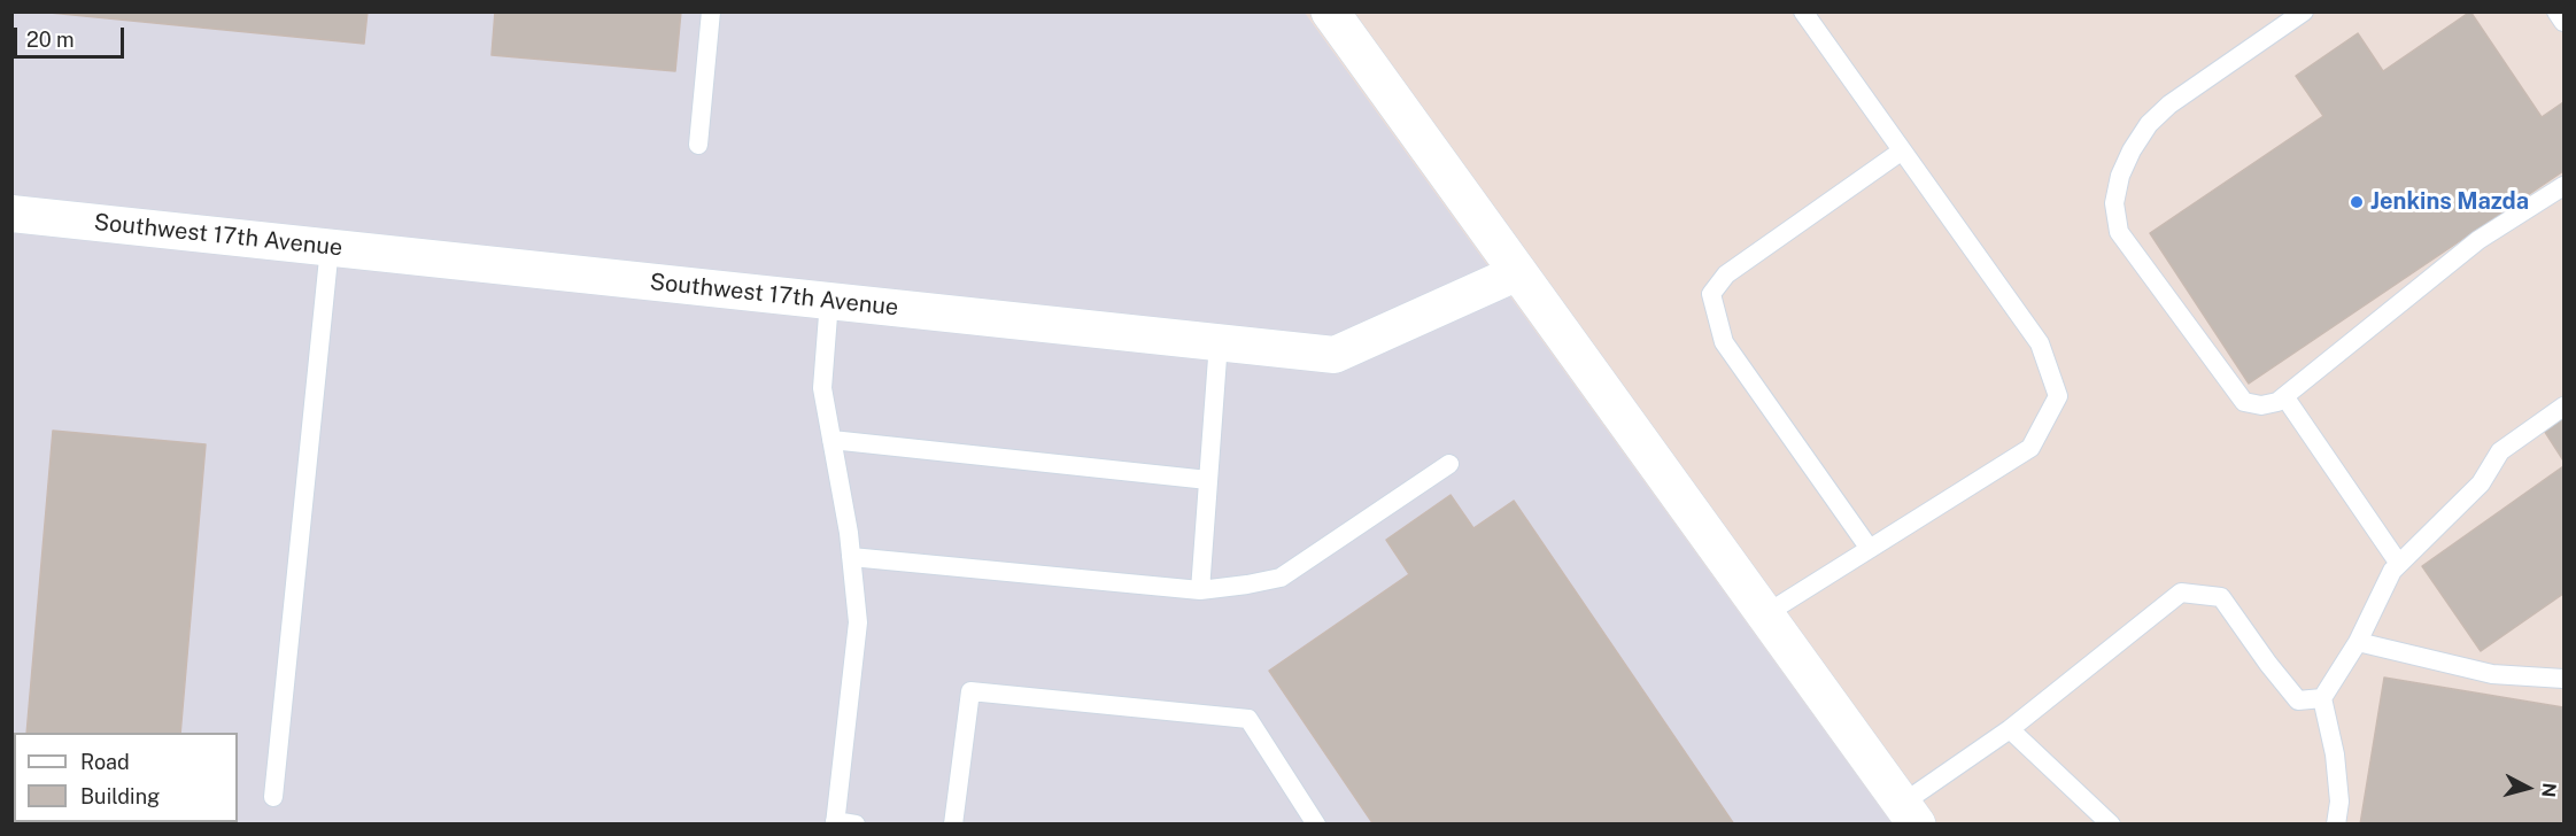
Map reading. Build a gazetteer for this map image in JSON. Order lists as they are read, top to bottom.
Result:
{
  "streets": {
    "street": ["Southwest 17th Avenue"]
  },
  "places": ["Jenkins Mazda"],
  "legend": ["Road", "Building"],
  "scale_bar": "20 m",
  "north": "right"
}
